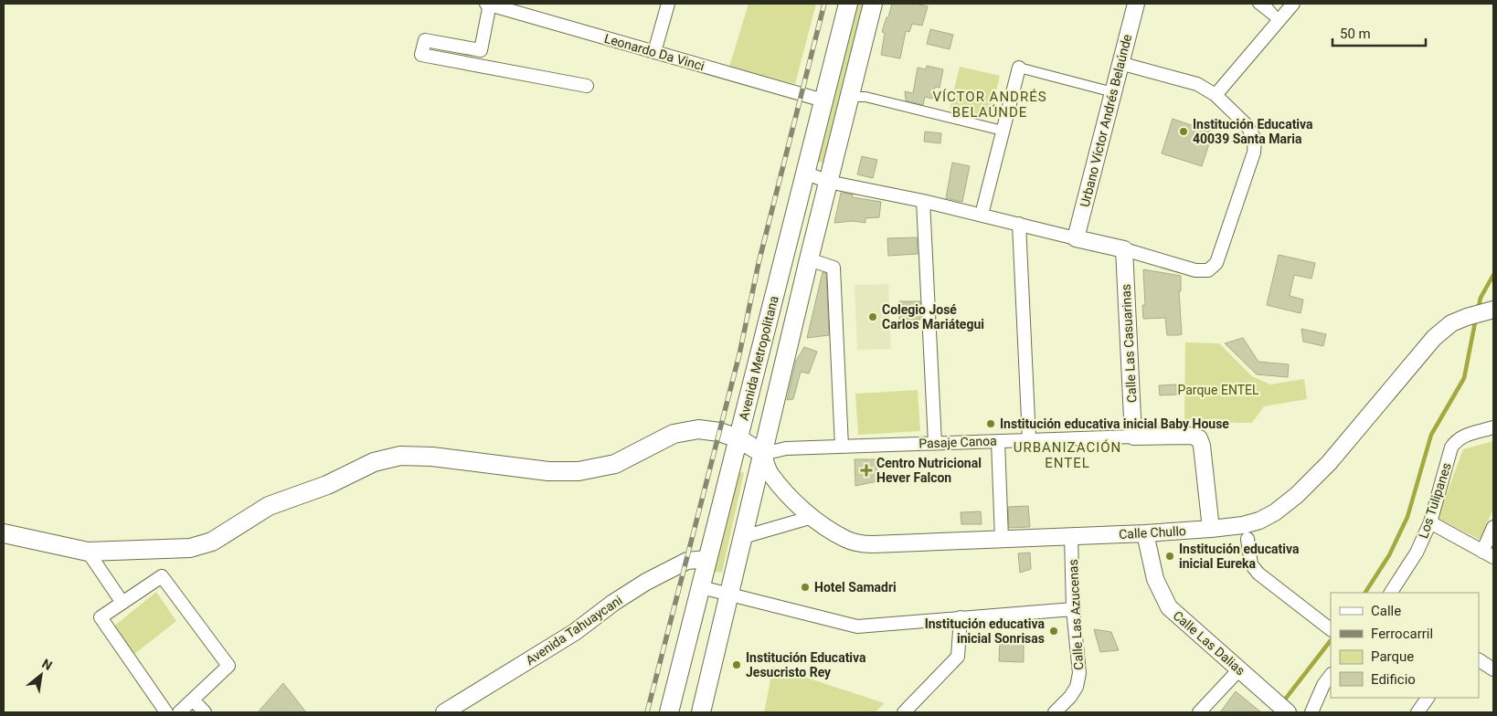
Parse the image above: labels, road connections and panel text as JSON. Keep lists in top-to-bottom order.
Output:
{
  "streets": {
    "main road": ["Avenida Metropolitana"],
    "street": [
      "Leonardo Da Vinci",
      "Urbano Víctor Andrés Belaúnde",
      "Calle Las Casuarinas",
      "Pasaje Canoa",
      "Los Tulipanes",
      "Calle Chullo",
      "Calle Las Azucenas",
      "Avenida Tahuaycani",
      "Calle Las Dalias"
    ]
  },
  "crossings": [
    ["Leonardo Da Vinci", "Avenida Metropolitana"],
    ["Calle Las Casuarinas", "Pasaje Canoa"],
    ["Avenida Metropolitana", "Pasaje Canoa"],
    ["Avenida Metropolitana", "Calle Chullo"],
    ["Avenida Metropolitana", "Avenida Tahuaycani"],
    ["Pasaje Canoa", "Calle Chullo"],
    ["Calle Chullo", "Calle Las Azucenas"],
    ["Calle Chullo", "Calle Las Dalias"]
  ],
  "districts": ["VÍCTOR ANDRÉS BELAÚNDE", "URBANIZACIÓN ENTEL"],
  "parks": ["Parque ENTEL"],
  "places": {
    "other": [
      "Institución Educativa 40039 Santa Maria",
      "Colegio José Carlos Mariátegui",
      "Institución educativa inicial Baby House",
      "Institución educativa inicial Eureka",
      "Hotel Samadri",
      "Institución educativa inicial Sonrisas",
      "Institución Educativa Jesucristo Rey"
    ],
    "health": ["Centro Nutricional Hever Falcon"]
  },
  "legend": [
    "Calle",
    "Ferrocarril",
    "Parque",
    "Edificio"
  ],
  "scale_bar": "50 m",
  "north": "top right"
}
